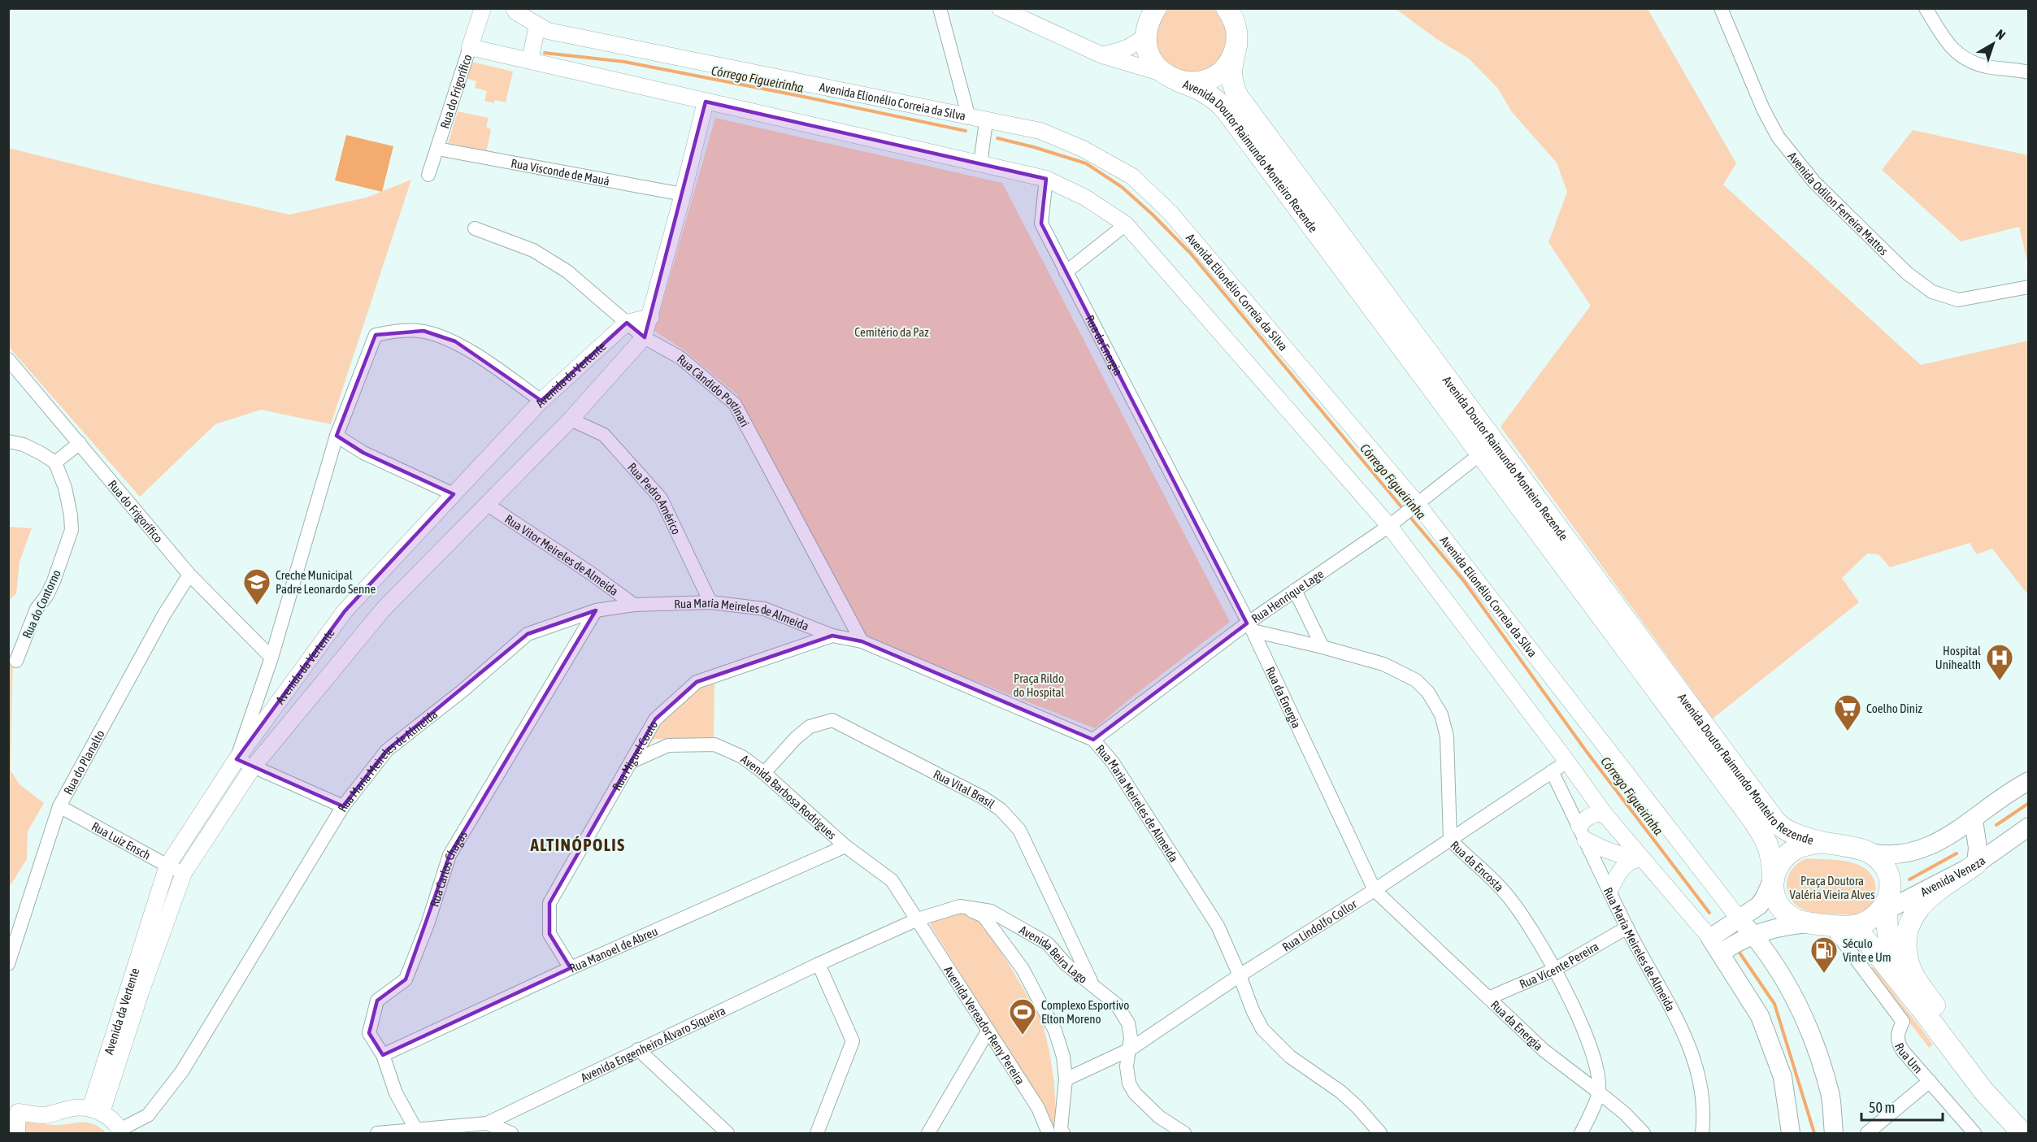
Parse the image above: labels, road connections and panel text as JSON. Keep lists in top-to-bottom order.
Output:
{
  "streets": {
    "main road": ["Avenida Doutor Raimundo Monteiro Rezende", "Avenida Veneza"],
    "street": [
      "Rua do Frigorífico",
      "Avenida Elionélio Correia da Silva",
      "Rua Visconde de Mauá",
      "Avenida Odilon Ferreira Mattos",
      "Rua da Energia",
      "Avenida da Vertente",
      "Rua Cândido Portinari",
      "Rua Pedro Américo",
      "Rua Vitor Meireles de Almeida",
      "Rua Henrique Lage",
      "Rua do Contorno",
      "Rua Maria Meireles de Almeida",
      "Rua Miguel Couto",
      "Rua do Planalto",
      "Rua Vital Brasil",
      "Avenida Barbosa Rodrigues",
      "Rua Luiz Ensch",
      "Rua da Encosta",
      "Rua Carlos Chagas",
      "Rua Lindolfo Collor",
      "Rua Manoel de Abreu",
      "Avenida Beira Lago",
      "Rua Vicente Pereira",
      "Avenida Vereador Reny Pereira",
      "Avenida Engenheiro Álvaro Siqueira",
      "Rua Um"
    ]
  },
  "crossings": [
    ["Rua do Frigorífico", "Rua Visconde de Mauá"],
    ["Rua do Frigorífico", "Rua do Planalto"],
    ["Avenida Elionélio Correia da Silva", "Rua Henrique Lage"],
    ["Avenida Doutor Raimundo Monteiro Rezende", "Rua Henrique Lage"],
    ["Avenida Doutor Raimundo Monteiro Rezende", "Avenida Veneza"],
    ["Rua Visconde de Mauá", "Avenida da Vertente"],
    ["Rua da Energia", "Rua Henrique Lage"],
    ["Rua da Energia", "Rua da Encosta"],
    ["Rua da Energia", "Rua Lindolfo Collor"],
    ["Rua da Energia", "Rua Vicente Pereira"],
    ["Avenida da Vertente", "Rua Cândido Portinari"],
    ["Avenida da Vertente", "Rua Pedro Américo"],
    ["Avenida da Vertente", "Rua Vitor Meireles de Almeida"],
    ["Avenida da Vertente", "Rua Luiz Ensch"],
    ["Rua Cândido Portinari", "Rua Maria Meireles de Almeida"],
    ["Rua Pedro Américo", "Rua Maria Meireles de Almeida"],
    ["Rua Vitor Meireles de Almeida", "Rua Maria Meireles de Almeida"],
    ["Rua Henrique Lage", "Rua Maria Meireles de Almeida"],
    ["Rua Henrique Lage", "Rua da Encosta"],
    ["Rua Maria Meireles de Almeida", "Rua Miguel Couto"],
    ["Rua Maria Meireles de Almeida", "Rua Carlos Chagas"],
    ["Rua Maria Meireles de Almeida", "Rua Lindolfo Collor"],
    ["Rua Maria Meireles de Almeida", "Rua Vicente Pereira"],
    ["Rua Miguel Couto", "Avenida Barbosa Rodrigues"],
    ["Rua Miguel Couto", "Rua Manoel de Abreu"],
    ["Rua do Planalto", "Rua Luiz Ensch"],
    ["Rua Vital Brasil", "Avenida Barbosa Rodrigues"],
    ["Rua Vital Brasil", "Avenida Beira Lago"],
    ["Avenida Barbosa Rodrigues", "Rua Manoel de Abreu"],
    ["Avenida Barbosa Rodrigues", "Avenida Beira Lago"],
    ["Avenida Barbosa Rodrigues", "Avenida Vereador Reny Pereira"],
    ["Avenida Barbosa Rodrigues", "Avenida Engenheiro Álvaro Siqueira"],
    ["Rua da Encosta", "Rua Lindolfo Collor"],
    ["Rua da Encosta", "Rua Vicente Pereira"],
    ["Rua Carlos Chagas", "Rua Manoel de Abreu"],
    ["Rua Carlos Chagas", "Avenida Engenheiro Álvaro Siqueira"],
    ["Rua Lindolfo Collor", "Avenida Beira Lago"],
    ["Rua Lindolfo Collor", "Avenida Vereador Reny Pereira"],
    ["Avenida Beira Lago", "Avenida Vereador Reny Pereira"],
    ["Avenida Beira Lago", "Avenida Engenheiro Álvaro Siqueira"],
    ["Avenida Vereador Reny Pereira", "Avenida Engenheiro Álvaro Siqueira"]
  ],
  "districts": ["ALTINÓPOLIS"],
  "water": ["Córrego Figueirinha"],
  "parks": ["Cemitério da Paz", "Praça Rildo do Hospital", "Praça Doutora Valéria Vieira Alves"],
  "places": {
    "school or university": ["Creche Municipal Padre Leonardo Senne"],
    "hospital": ["Hospital Unihealth"],
    "supermarket": ["Coelho Diniz"],
    "fuel station": ["Século Vinte e Um"],
    "sports": ["Complexo Esportivo Elton Moreno"]
  },
  "scale_bar": "50 m",
  "north": "top right"
}
